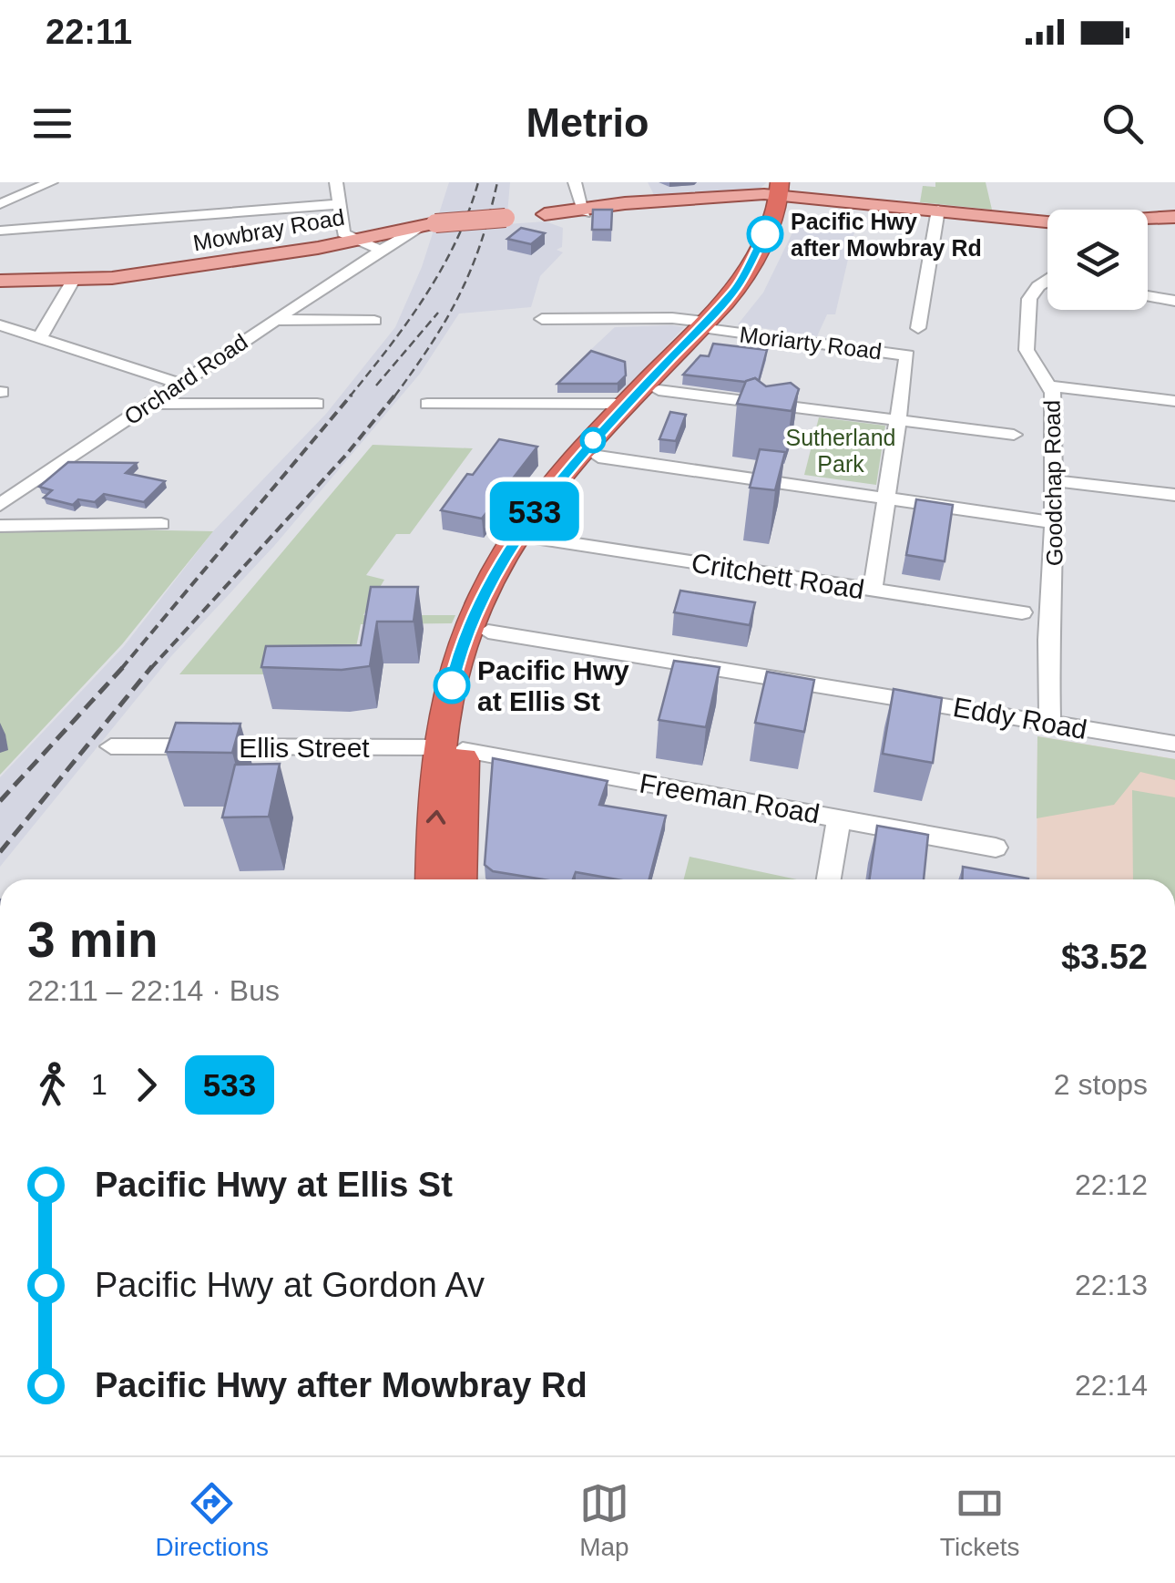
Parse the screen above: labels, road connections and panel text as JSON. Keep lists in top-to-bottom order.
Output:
{
  "streets": {
    "main road": ["Mowbray Road"],
    "street": [
      "Moriarty Road",
      "Orchard Road",
      "Goodchap Road",
      "Critchett Road",
      "Eddy Road",
      "Ellis Street",
      "Freeman Road"
    ]
  },
  "crossings": [
    ["Mowbray Road", "Orchard Road"],
    ["Goodchap Road", "Eddy Road"],
    ["Ellis Street", "Freeman Road"]
  ],
  "parks": ["Sutherland Park"],
  "places": ["Pacific Hwy after Mowbray Rd", "Pacific Hwy at Ellis St"],
  "lines": ["bus line 533"],
  "page": {
    "status": "22:11",
    "header": "Metrio",
    "on_map": "533",
    "heading": ["3 min", "22:11 – 22:14 · Bus", "$3.52"],
    "legs": ["1", "533", "2 stops"],
    "list": [
      {
        "name": "Pacific Hwy at Ellis St",
        "value": "22:12"
      },
      {
        "name": "Pacific Hwy at Gordon Av",
        "value": "22:13"
      },
      {
        "name": "Pacific Hwy after Mowbray Rd",
        "value": "22:14"
      }
    ],
    "tabs": ["Directions", "Map", "Tickets"]
  }
}
